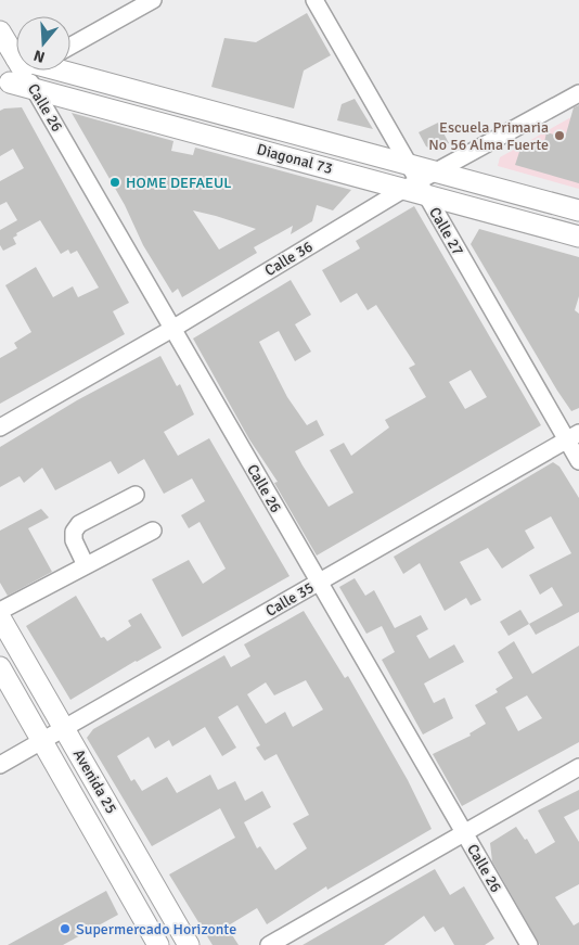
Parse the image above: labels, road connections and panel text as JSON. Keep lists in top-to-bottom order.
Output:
{
  "streets": {
    "main road": ["Calle 26", "Diagonal 73", "Avenida 25"],
    "street": ["Calle 27", "Calle 36", "Calle 35"]
  },
  "crossings": [
    ["Calle 26", "Diagonal 73"],
    ["Calle 26", "Calle 36"],
    ["Calle 26", "Calle 35"],
    ["Diagonal 73", "Calle 27"],
    ["Diagonal 73", "Calle 36"],
    ["Calle 27", "Calle 36"],
    ["Calle 27", "Calle 35"],
    ["Calle 35", "Avenida 25"]
  ],
  "places": ["Escuela Primaria No 56 Alma Fuerte", "HOME DEFAEUL", "Supermercado Horizonte"],
  "north": "bottom"
}
